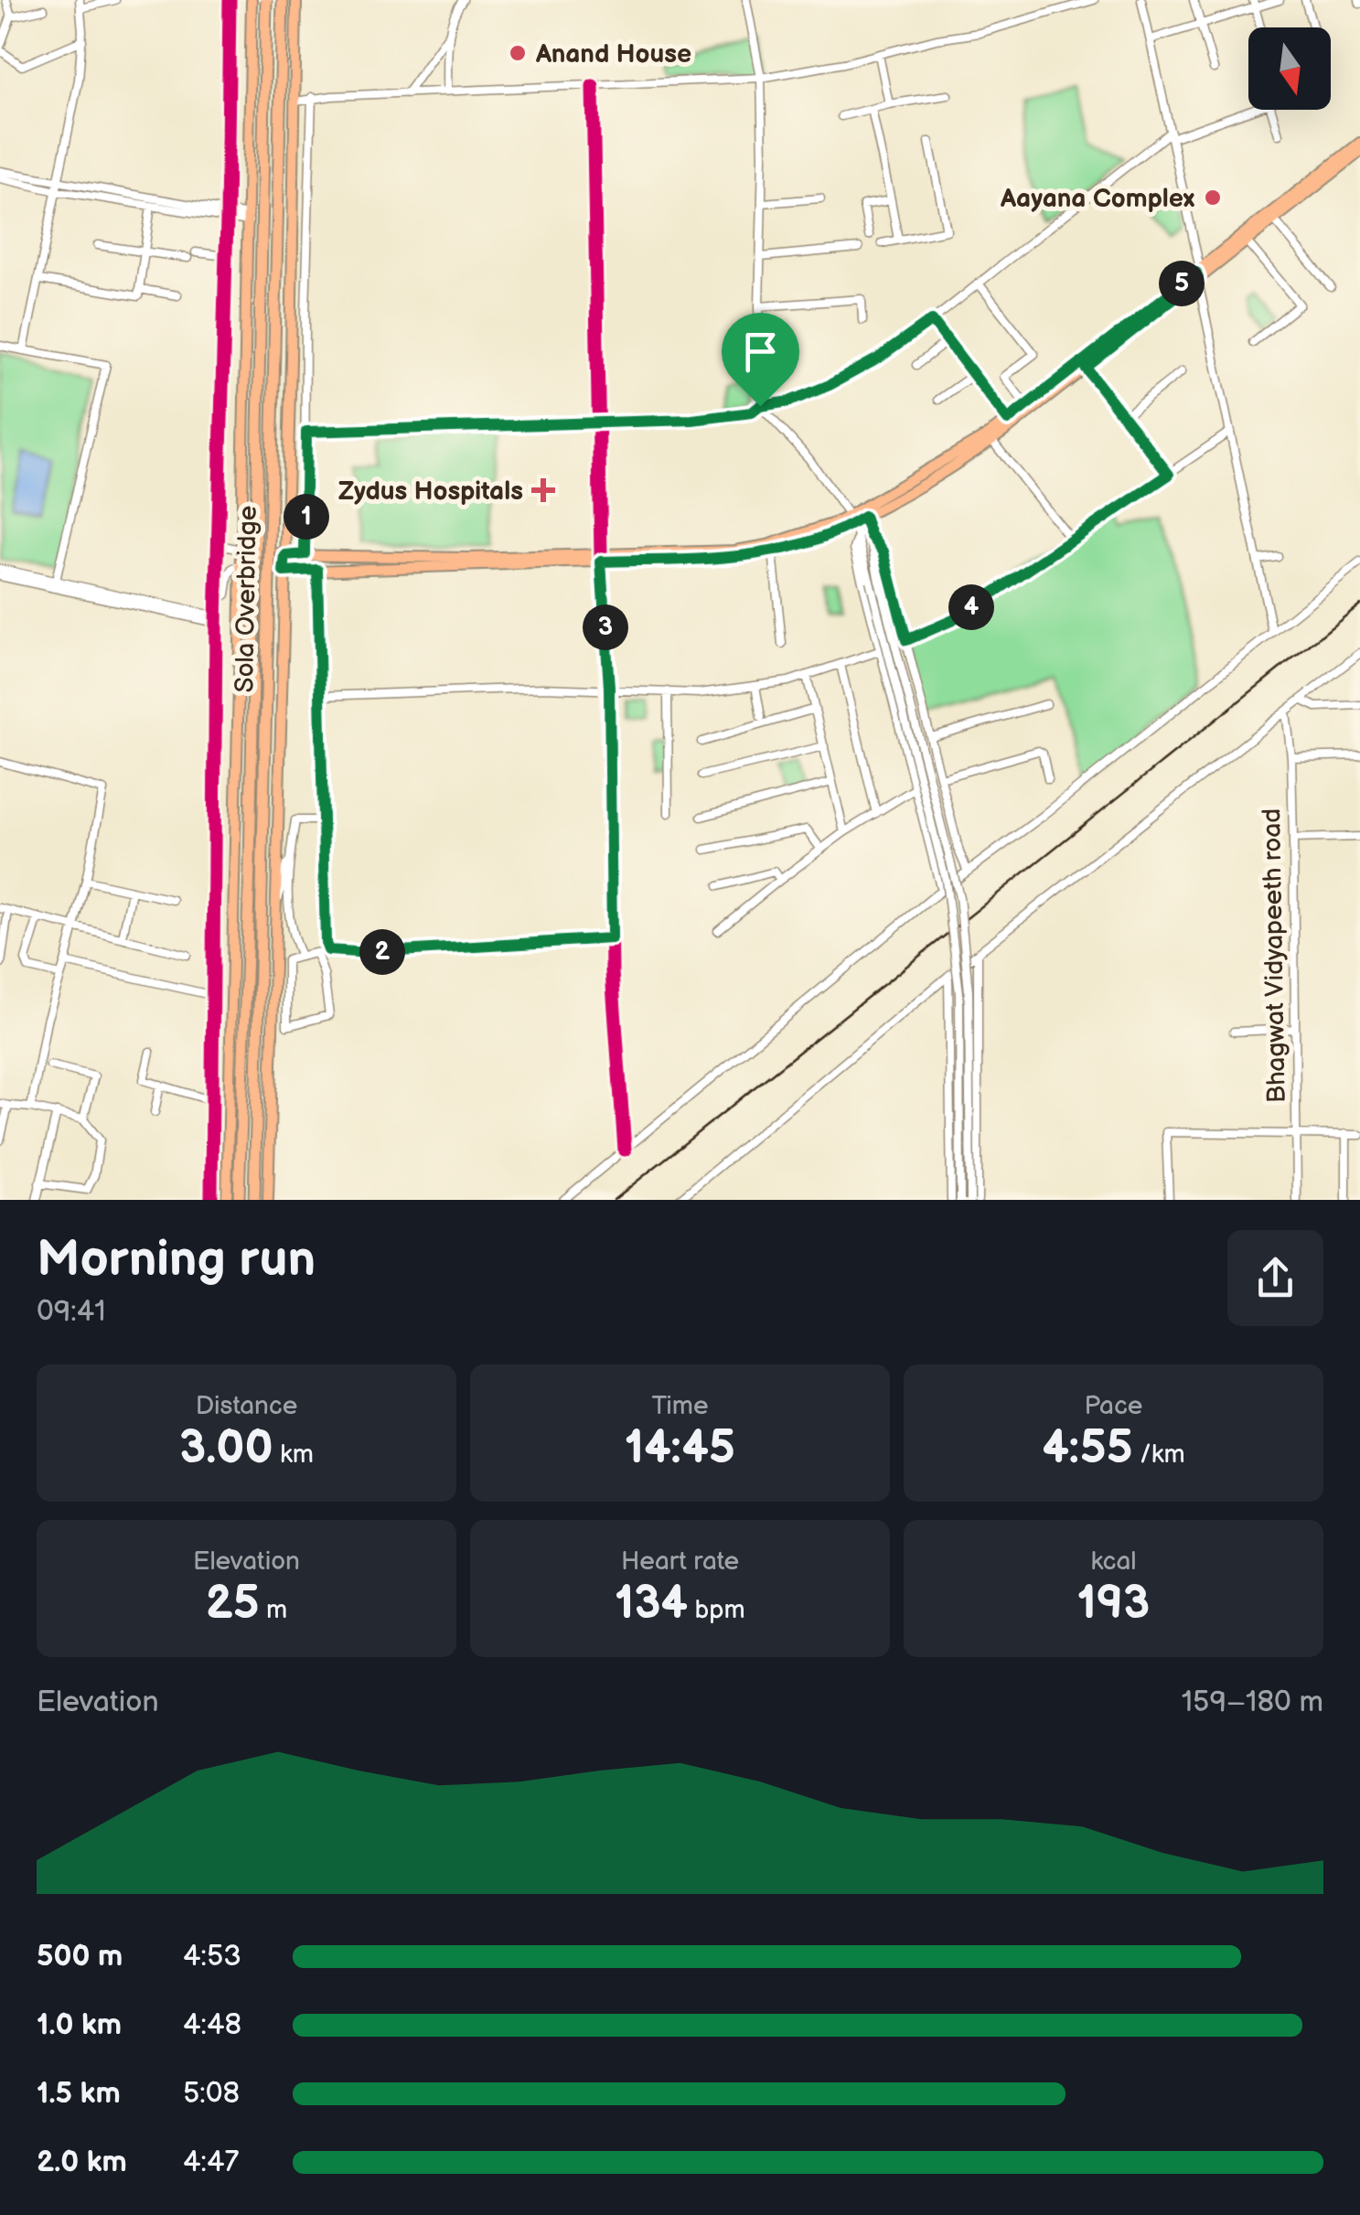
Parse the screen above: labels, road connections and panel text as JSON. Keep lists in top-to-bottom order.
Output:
{
  "streets": {
    "highway": ["Sola Overbridge"],
    "street": ["Bhagwat Vidyapeeth road"]
  },
  "places": {
    "other": ["Anand House", "Aayana Complex"],
    "health": ["Zydus Hospitals"]
  },
  "north": "bottom",
  "page": {
    "pins": [
      "5",
      "1",
      "4",
      "3",
      "2"
    ],
    "heading": ["Morning run", "09:41"],
    "stats": [
      ["Distance", "3.00 km"],
      ["Time", "14:45"],
      ["Pace", "4:55 /km"],
      ["Elevation", "25 m"],
      ["Heart rate", "134 bpm"],
      ["kcal", "193"]
    ],
    "chart": ["Elevation", "159–180 m"],
    "list": [
      {
        "name": "500 m",
        "note": "4:53"
      },
      {
        "name": "1.0 km",
        "note": "4:48"
      },
      {
        "name": "1.5 km",
        "note": "5:08"
      },
      {
        "name": "2.0 km",
        "note": "4:47"
      }
    ]
  }
}
